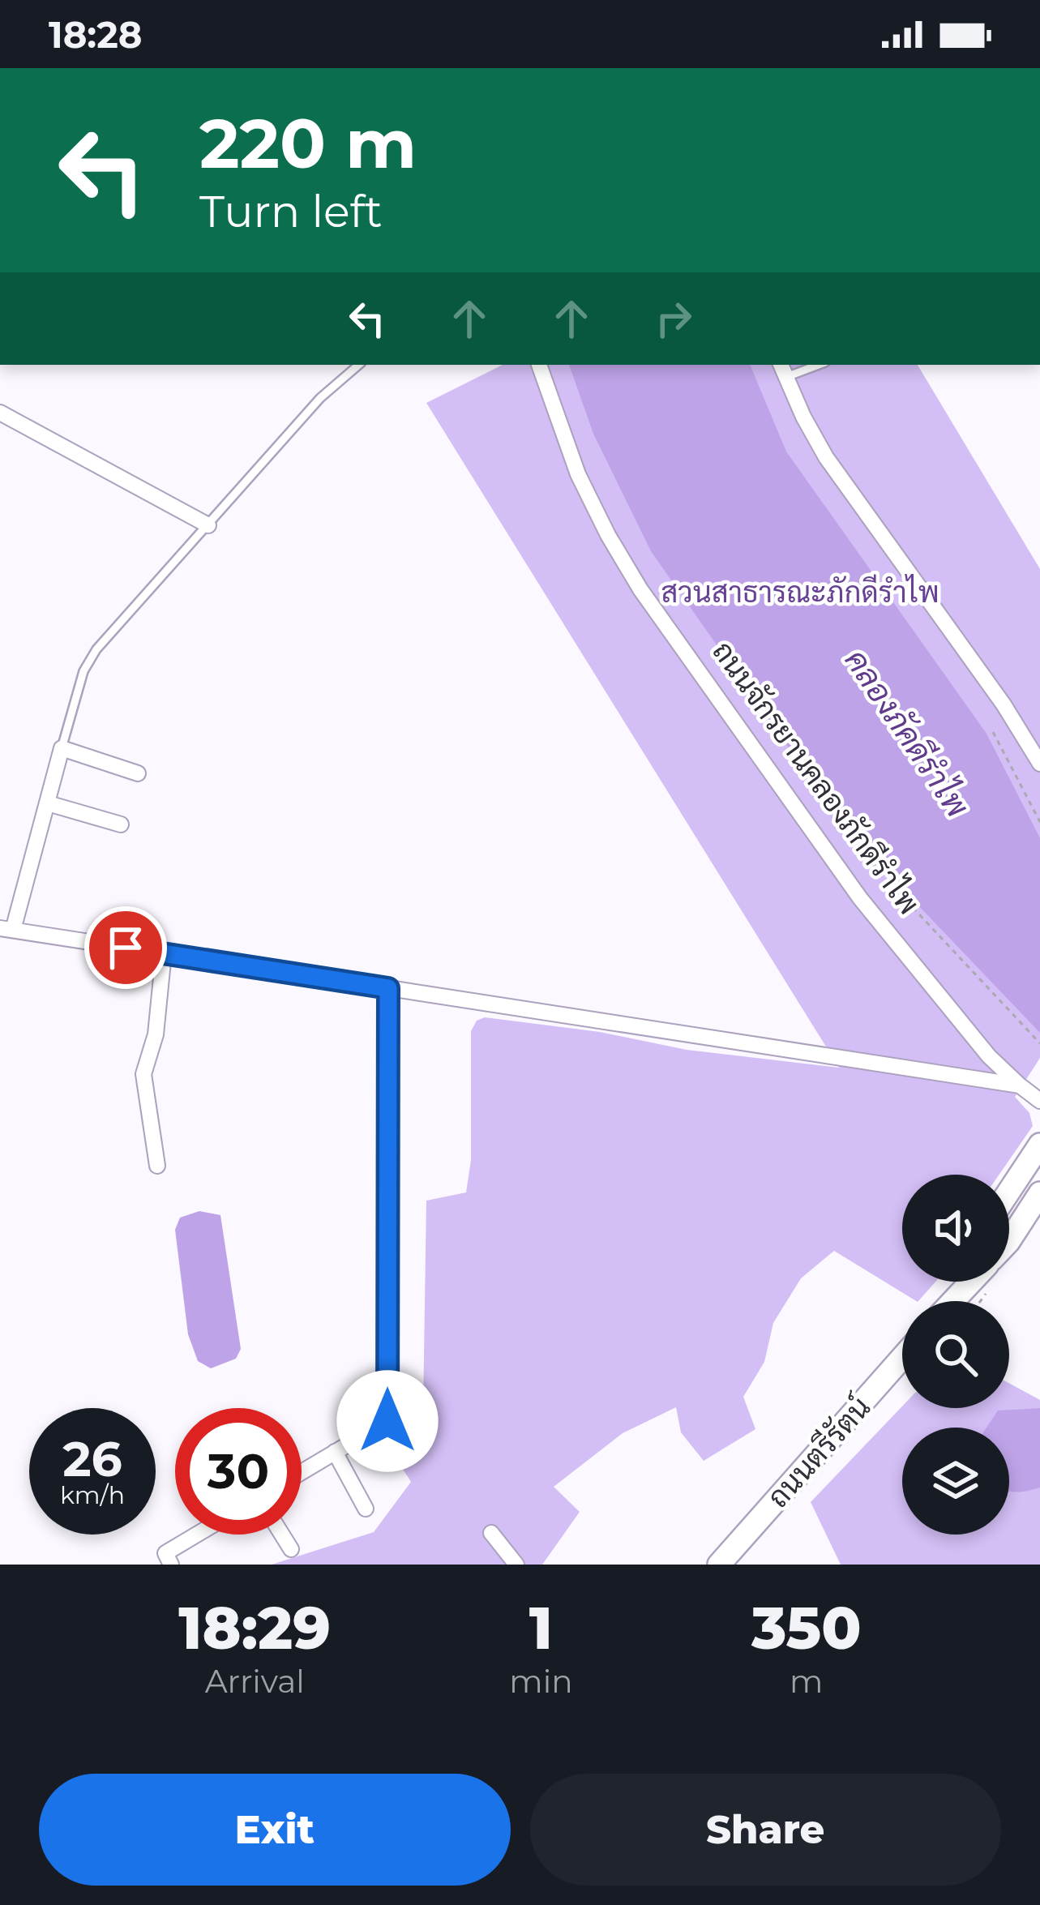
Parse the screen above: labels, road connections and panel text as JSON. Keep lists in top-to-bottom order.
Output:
{
  "streets": {
    "main road": ["ถนนตรีรัตน์"]
  },
  "water": ["คลองภัคดีรำไพ"],
  "parks": ["สวนสาธารณะภักดีรำไพ"],
  "page": {
    "status": "18:28",
    "turn": ["220 m", "Turn left"],
    "speed": "26 km/h",
    "limit": "30",
    "eta": [
      "18:29",
      "Arrival",
      "1",
      "min",
      "350",
      "m"
    ],
    "buttons": ["Exit", "Share"]
  }
}
